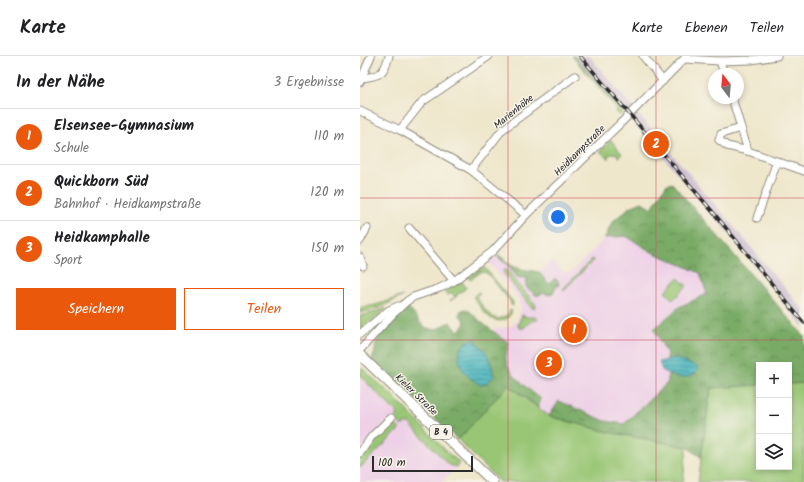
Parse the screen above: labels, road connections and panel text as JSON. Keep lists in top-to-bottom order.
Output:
{
  "streets": {
    "main road": ["Kieler Straße", "B 4"],
    "street": ["Marienhöhe", "Heidkampstraße"]
  },
  "scale_bar": "100 m",
  "north": "top",
  "page": {
    "header": "Karte",
    "nav": ["Karte", "Ebenen", "Teilen"],
    "heading": ["In der Nähe", "3 Ergebnisse"],
    "list": [
      {
        "mark": "1",
        "name": "Elsensee-Gymnasium",
        "note": "Schule",
        "value": "110 m"
      },
      {
        "mark": "2",
        "name": "Quickborn Süd",
        "note": "Bahnhof · Heidkampstraße",
        "value": "120 m"
      },
      {
        "mark": "3",
        "name": "Heidkamphalle",
        "note": "Sport",
        "value": "150 m"
      }
    ],
    "pins": ["2", "1", "3"],
    "buttons": ["Speichern", "Teilen"],
    "map_buttons": ["+", "−"],
    "scale": "100 m"
  }
}
